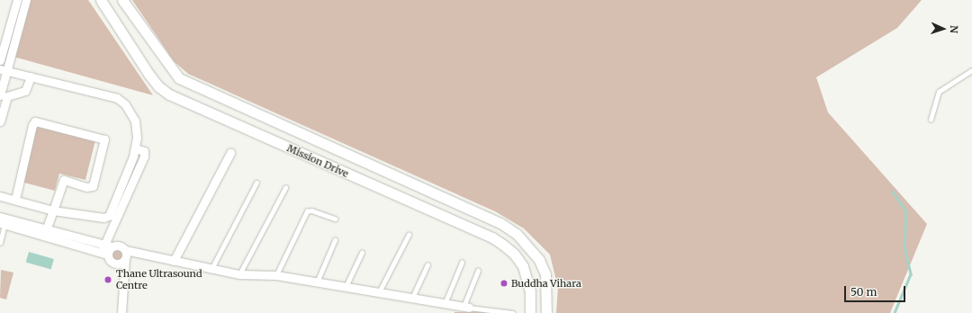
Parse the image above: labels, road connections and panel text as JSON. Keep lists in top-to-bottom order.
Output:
{
  "streets": {
    "street": ["Mission Drive"]
  },
  "places": ["Thane Ultrasound Centre", "Buddha Vihara"],
  "scale_bar": "50 m",
  "north": "right"
}
